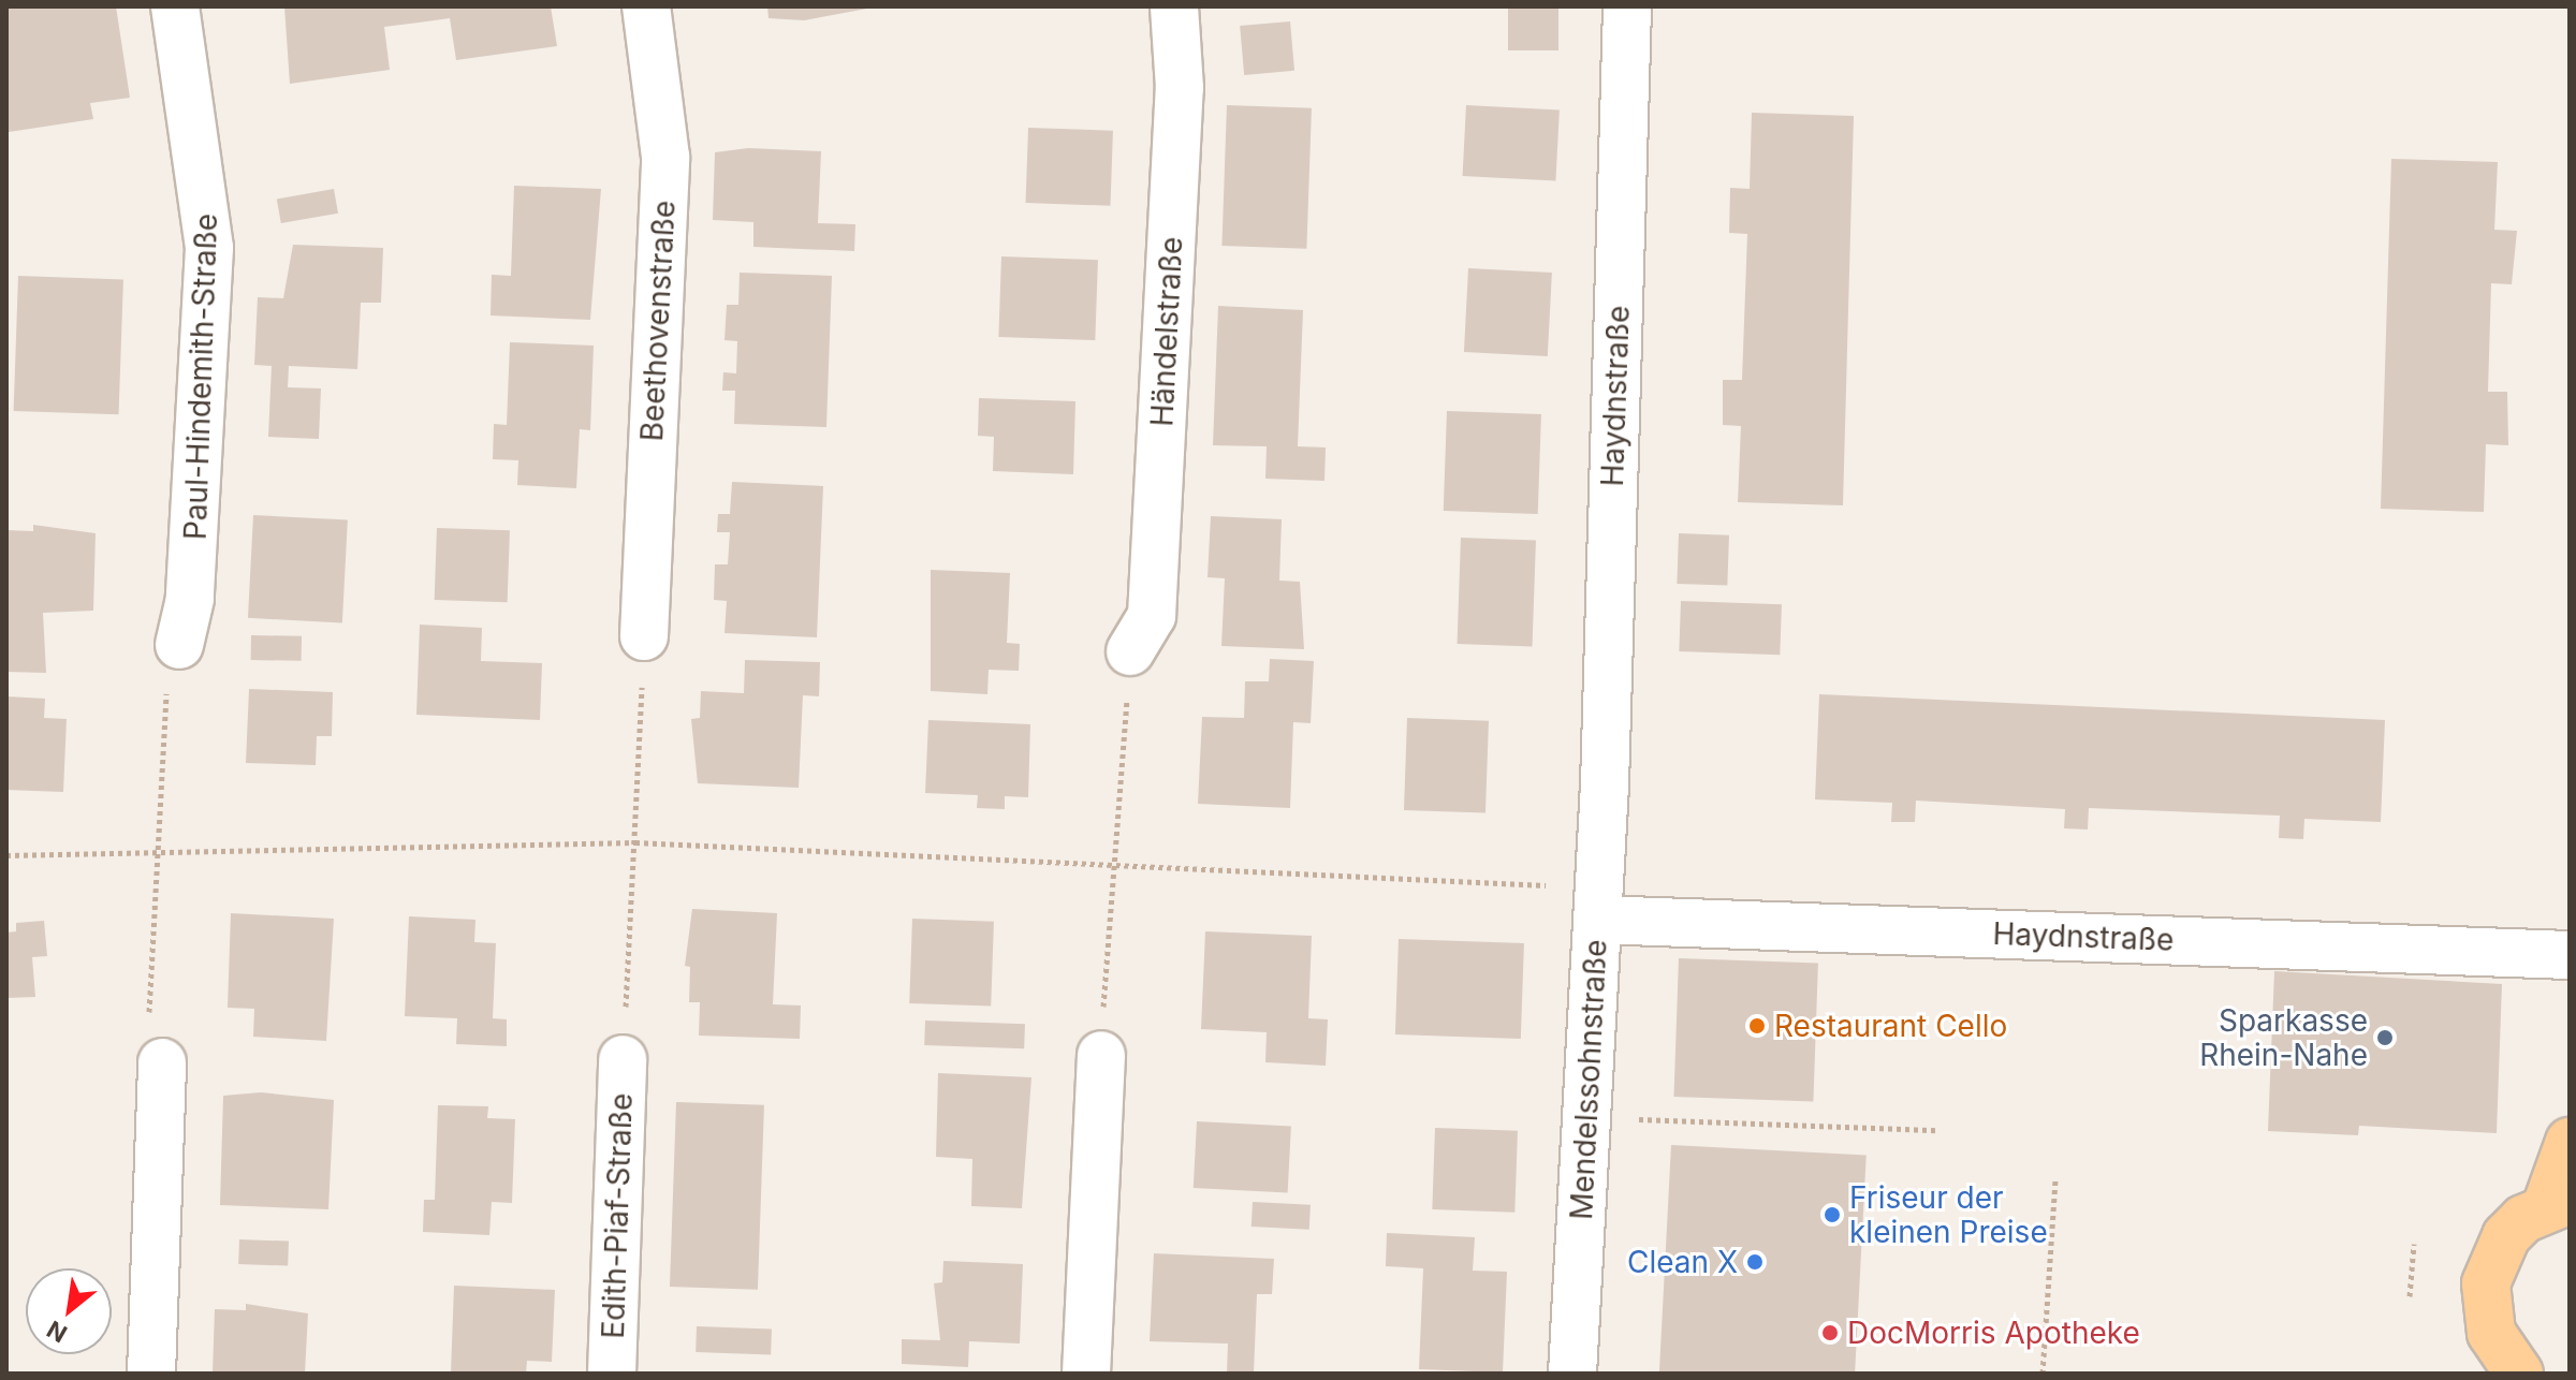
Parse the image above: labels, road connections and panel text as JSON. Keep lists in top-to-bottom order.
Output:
{
  "streets": {
    "street": [
      "Beethovenstraße",
      "Händelstraße",
      "Paul-Hindemith-Straße",
      "Haydnstraße",
      "Mendelssohnstraße",
      "Edith-Piaf-Straße"
    ]
  },
  "crossings": [
    ["Haydnstraße", "Mendelssohnstraße"]
  ],
  "places": [
    "Restaurant Cello",
    "Sparkasse Rhein-Nahe",
    "Friseur der kleinen Preise",
    "Clean X",
    "DocMorris Apotheke"
  ],
  "north": "bottom left"
}
